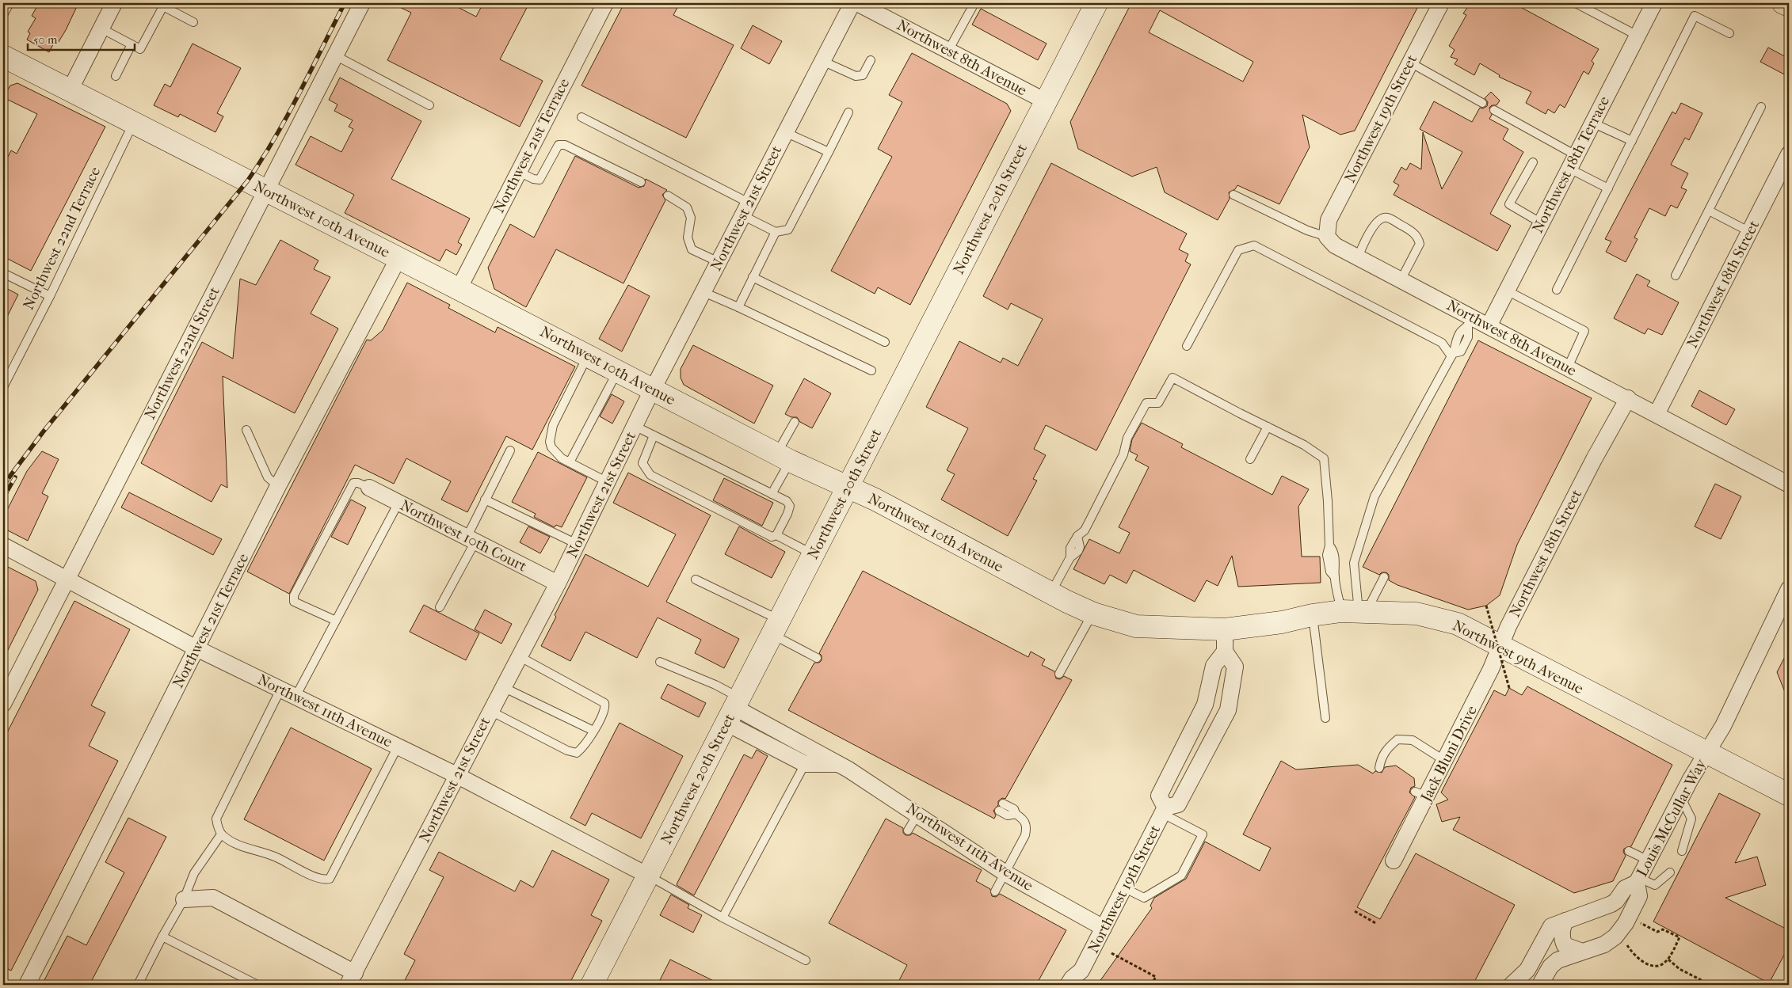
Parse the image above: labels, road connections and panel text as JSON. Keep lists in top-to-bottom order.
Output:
{
  "streets": {
    "street": [
      "Northwest 8th Avenue",
      "Northwest 19th Street",
      "Northwest 21st Terrace",
      "Northwest 18th Terrace",
      "Northwest 21st Street",
      "Northwest 20th Street",
      "Northwest 10th Avenue",
      "Northwest 18th Street",
      "Northwest 22nd Street",
      "Northwest 10th Court",
      "Northwest 9th Avenue",
      "Northwest 11th Avenue",
      "Jack Bluni Drive",
      "Louis McCullar Way"
    ],
    "lane": ["Northwest 22nd Terrace"]
  },
  "crossings": [
    ["Northwest 8th Avenue", "Northwest 19th Street"],
    ["Northwest 8th Avenue", "Northwest 18th Terrace"],
    ["Northwest 8th Avenue", "Northwest 20th Street"],
    ["Northwest 8th Avenue", "Northwest 18th Street"],
    ["Northwest 19th Street", "Northwest 10th Avenue"],
    ["Northwest 19th Street", "Northwest 9th Avenue"],
    ["Northwest 19th Street", "Northwest 11th Avenue"],
    ["Northwest 21st Terrace", "Northwest 10th Avenue"],
    ["Northwest 21st Terrace", "Northwest 11th Avenue"],
    ["Northwest 21st Street", "Northwest 10th Avenue"],
    ["Northwest 21st Street", "Northwest 10th Court"],
    ["Northwest 21st Street", "Northwest 11th Avenue"],
    ["Northwest 20th Street", "Northwest 10th Avenue"],
    ["Northwest 20th Street", "Northwest 11th Avenue"],
    ["Northwest 10th Avenue", "Northwest 22nd Terrace"],
    ["Northwest 10th Avenue", "Northwest 22nd Street"],
    ["Northwest 10th Avenue", "Northwest 9th Avenue"],
    ["Northwest 18th Street", "Northwest 9th Avenue"],
    ["Northwest 18th Street", "Jack Bluni Drive"],
    ["Northwest 22nd Street", "Northwest 11th Avenue"],
    ["Northwest 9th Avenue", "Jack Bluni Drive"],
    ["Northwest 9th Avenue", "Louis McCullar Way"]
  ],
  "scale_bar": "50 m"
}
